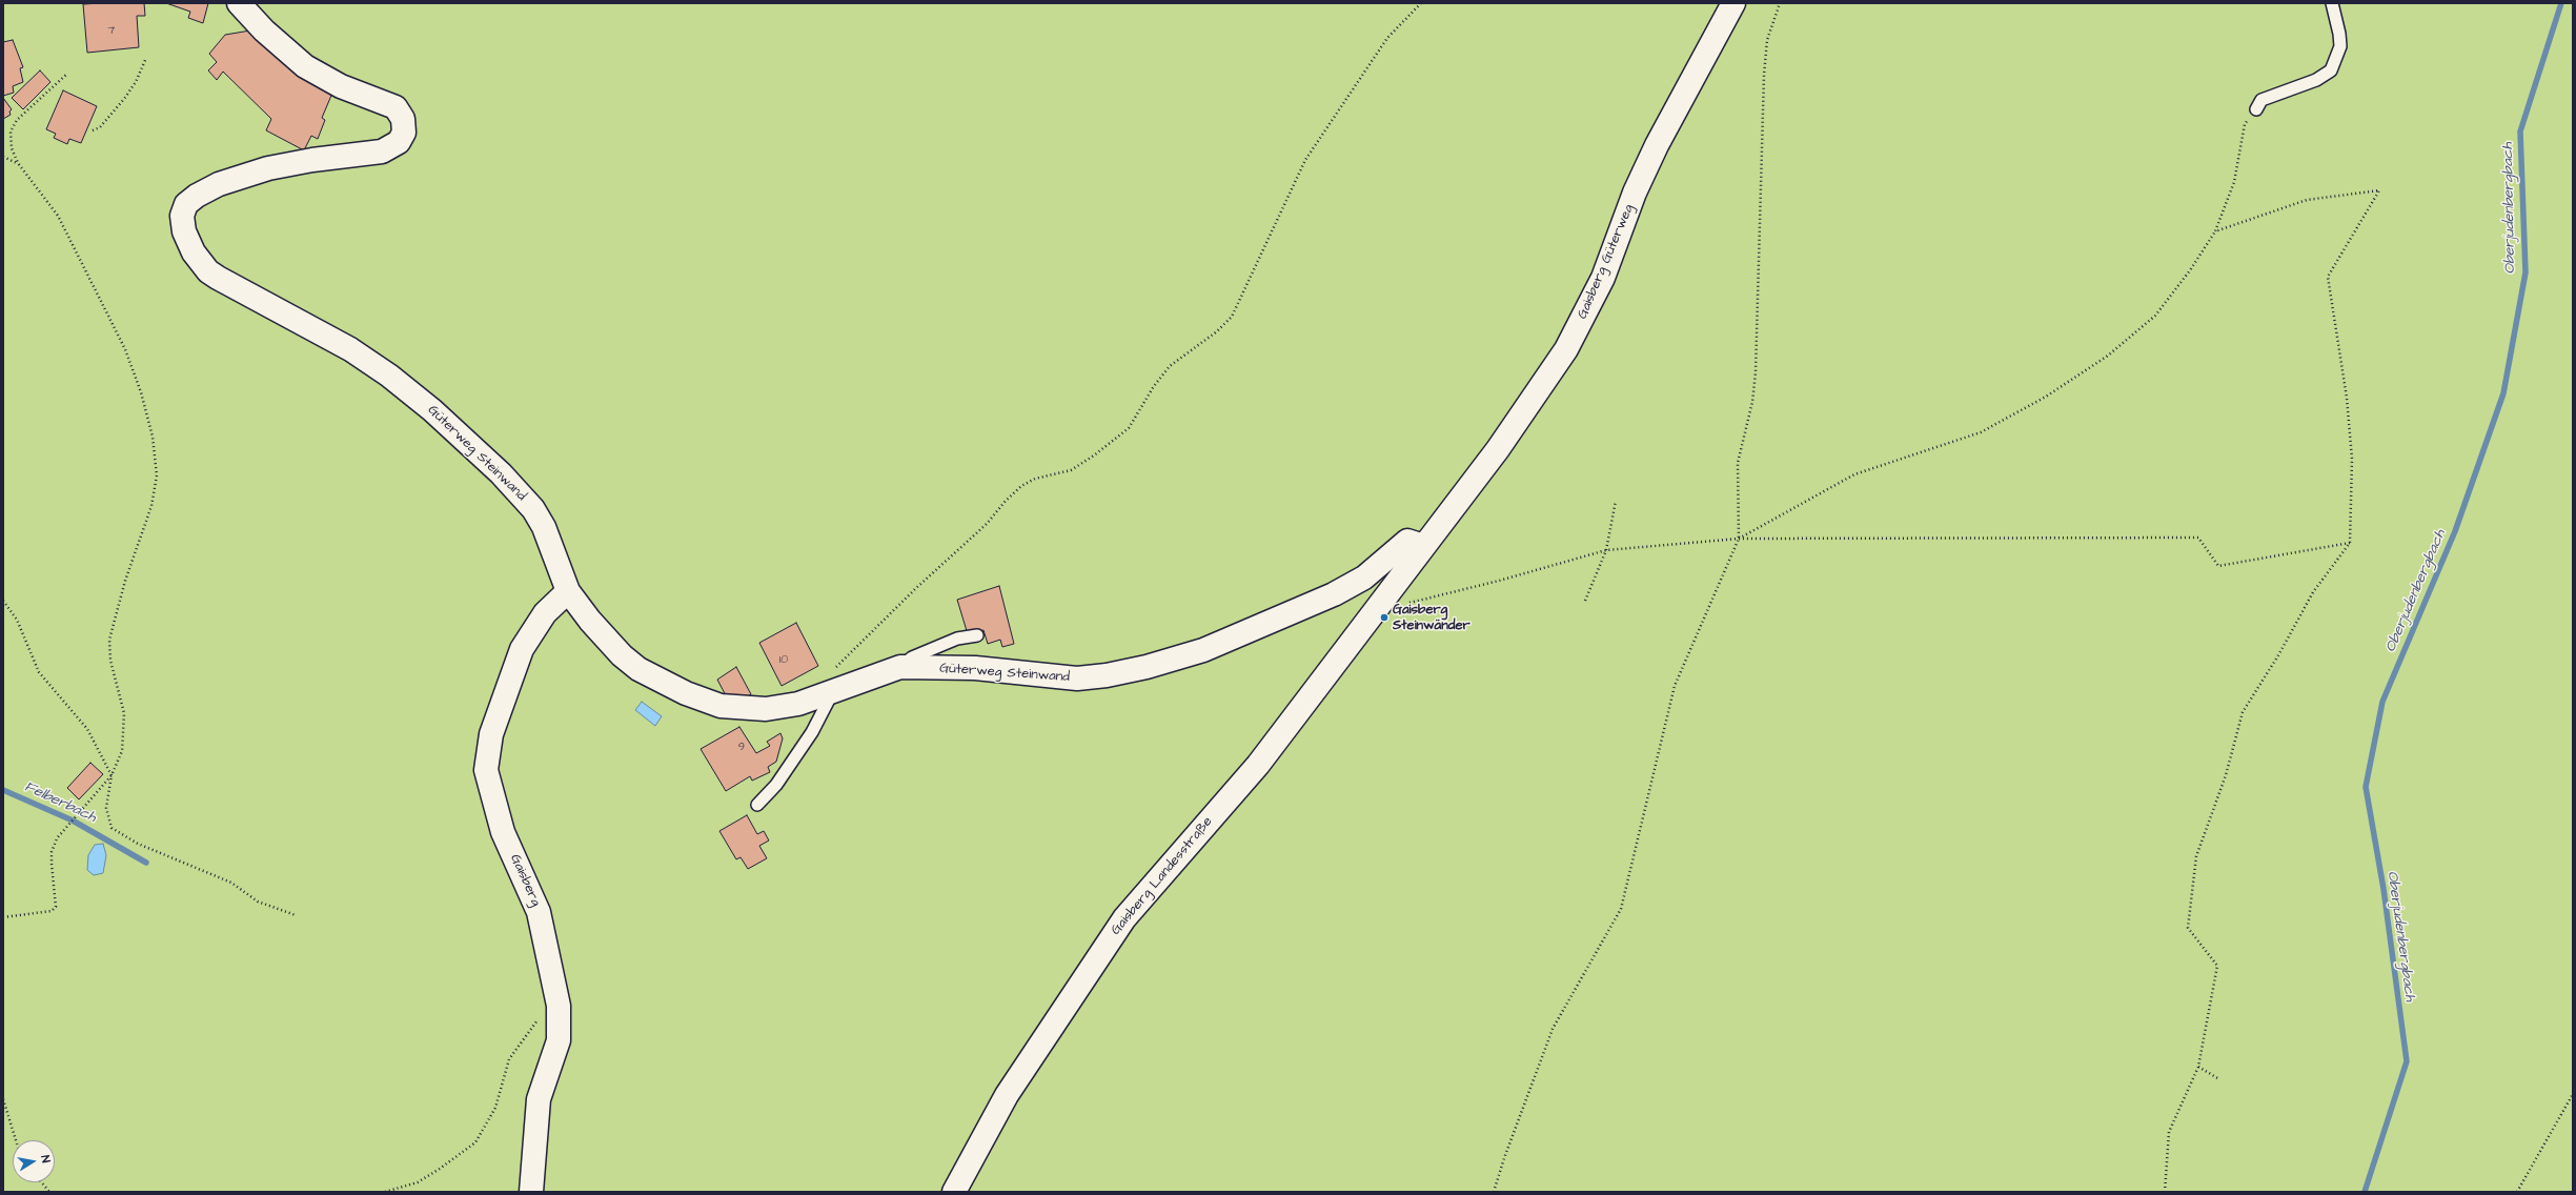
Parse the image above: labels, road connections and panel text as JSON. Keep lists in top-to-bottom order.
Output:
{
  "streets": {
    "street": [
      "Gaisberg Güterweg",
      "Güterweg Steinwand",
      "Gaisberg Landesstraße",
      "Gaisberg"
    ]
  },
  "crossings": [
    ["Gaisberg Güterweg", "Güterweg Steinwand"],
    ["Gaisberg Güterweg", "Gaisberg Landesstraße"],
    ["Güterweg Steinwand", "Gaisberg Landesstraße"],
    ["Güterweg Steinwand", "Gaisberg"]
  ],
  "water": ["Oberjudenbergbach", "Felberbach"],
  "places": ["Gaisberg Steinwänder"],
  "house_numbers": ["7", "10", "9"],
  "north": "right"
}
